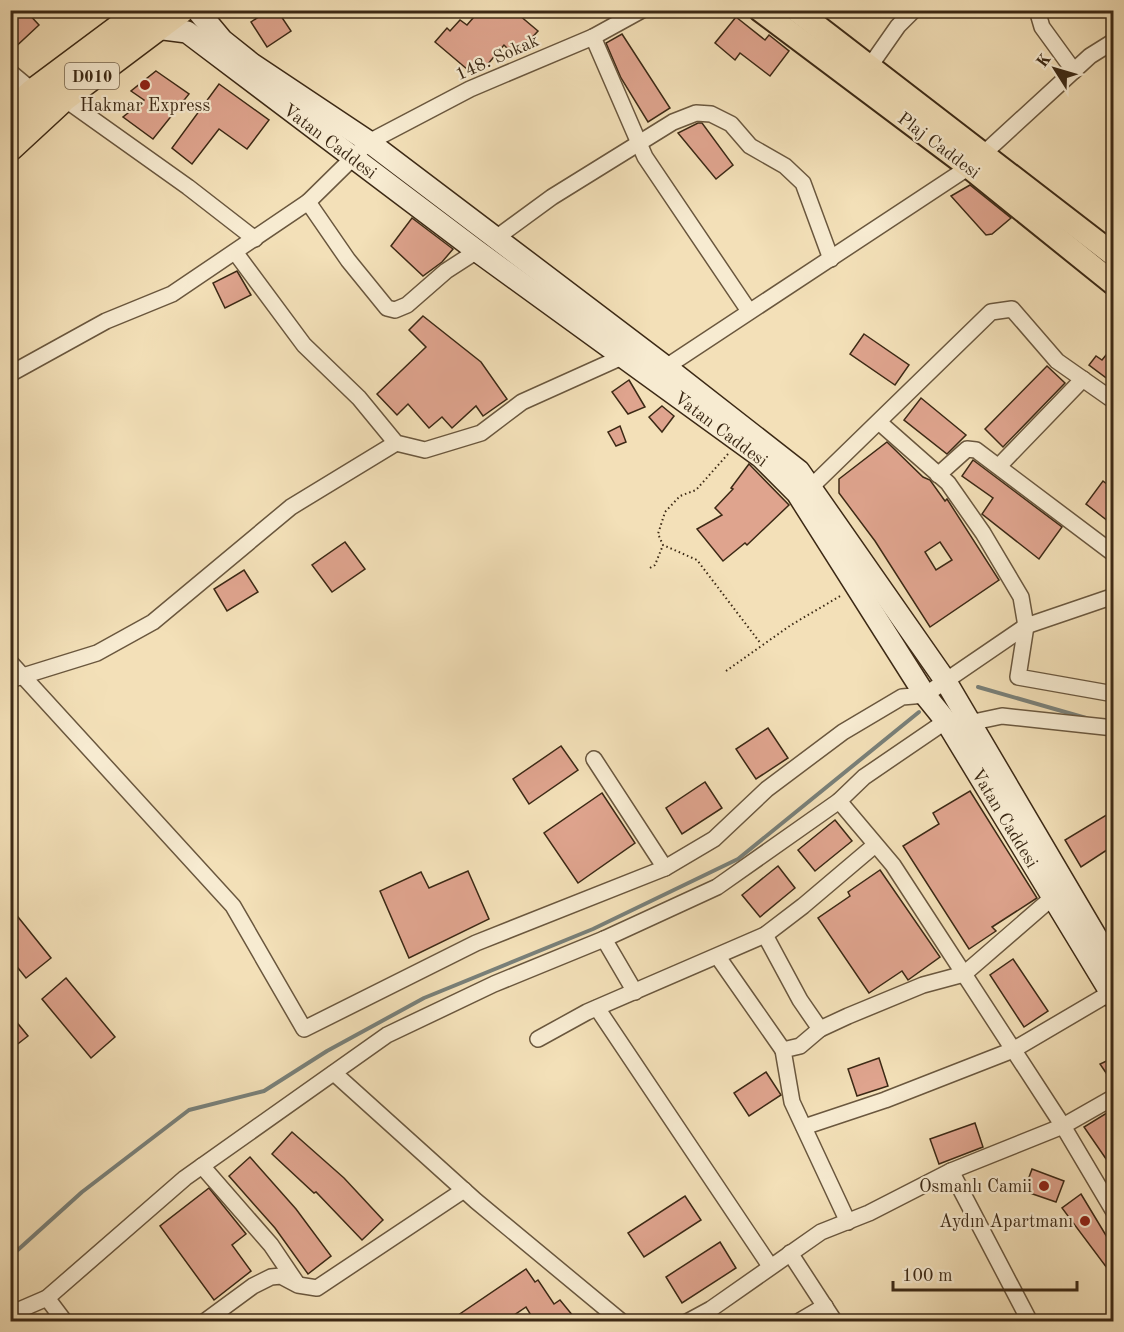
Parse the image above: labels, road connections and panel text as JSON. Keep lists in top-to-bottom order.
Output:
{
  "streets": {
    "highway": ["D010"],
    "main road": ["Vatan Caddesi", "Plaj Caddesi"],
    "street": ["148. Sokak"]
  },
  "crossings": [
    ["148. Sokak", "Vatan Caddesi"],
    ["D010", "Vatan Caddesi"]
  ],
  "places": ["Hakmar Express", "Osmanlı Camii", "Aydın Apartmanı"],
  "scale_bar": "100 m",
  "north": "top left"
}
